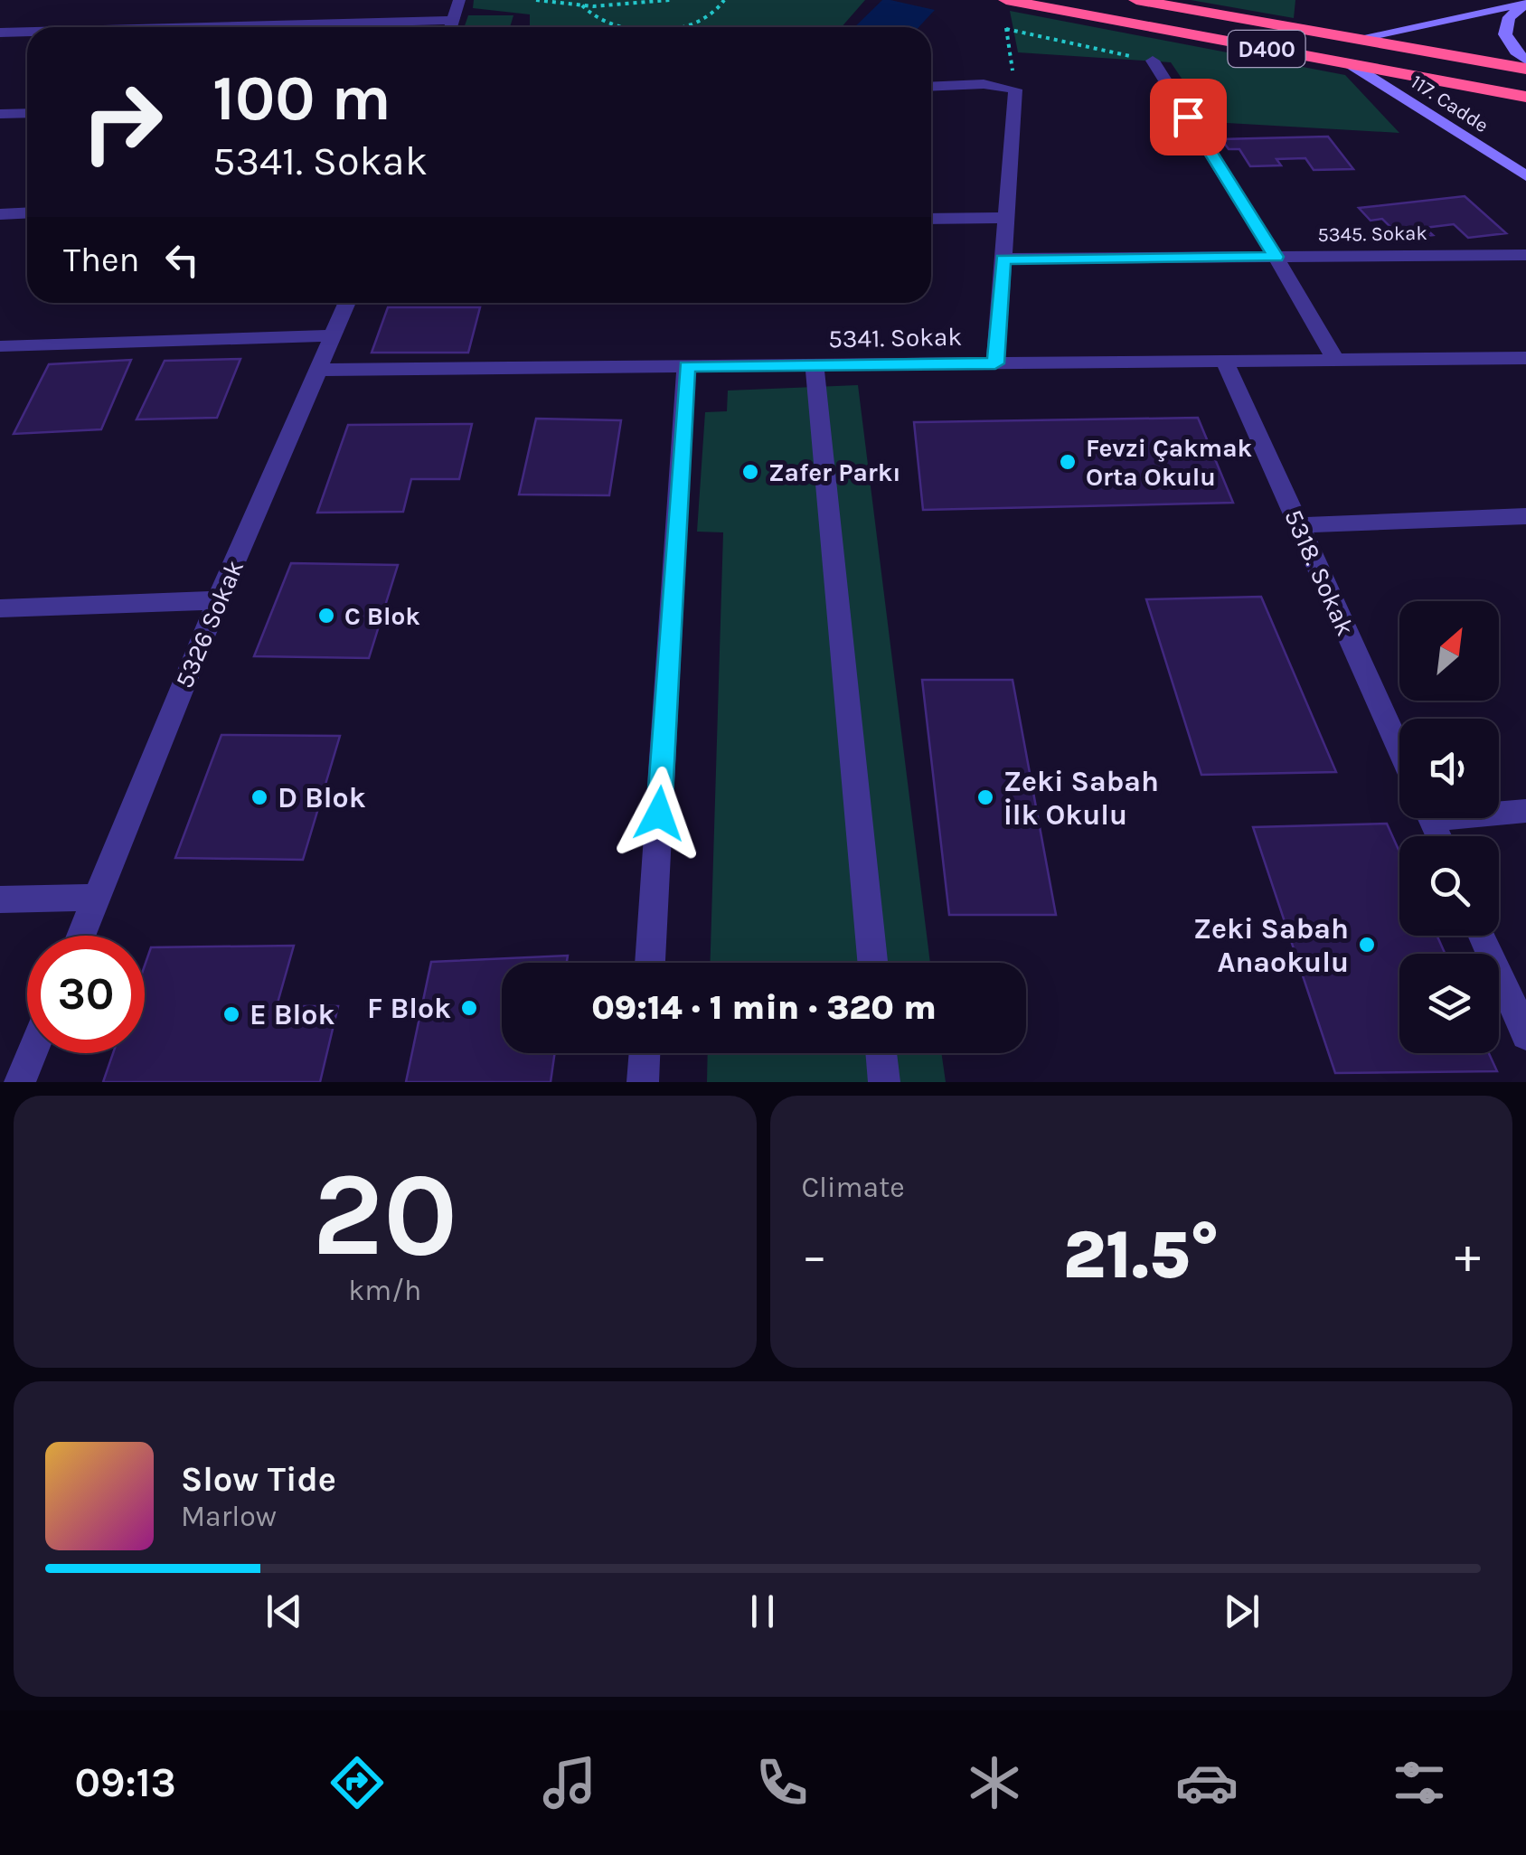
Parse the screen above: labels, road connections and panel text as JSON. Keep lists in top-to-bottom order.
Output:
{
  "streets": {
    "highway": ["D400"],
    "street": [
      "117. Cadde",
      "5345. Sokak",
      "5341. Sokak",
      "5318. Sokak",
      "5326 Sokak"
    ]
  },
  "crossings": [
    ["D400", "117. Cadde"],
    ["5341. Sokak", "5318. Sokak"],
    ["5341. Sokak", "5326 Sokak"]
  ],
  "places": [
    "Fevzi Çakmak Orta Okulu",
    "Zafer Parkı",
    "C Blok",
    "D Blok",
    "Zeki Sabah İlk Okulu",
    "Zeki Sabah Anaokulu",
    "F Blok",
    "E Blok"
  ],
  "north": "top right",
  "page": {
    "turn": ["100 m", "5341. Sokak"],
    "then": "Then",
    "limit": "30",
    "trip": "09:14 · 1 min · 320 m",
    "tile": [
      ["20", "km/h"],
      "Climate"
    ],
    "heat": ["−", "21.5°", "+"],
    "song": ["Slow Tide", "Marlow"],
    "tabs": "09:13"
  }
}
